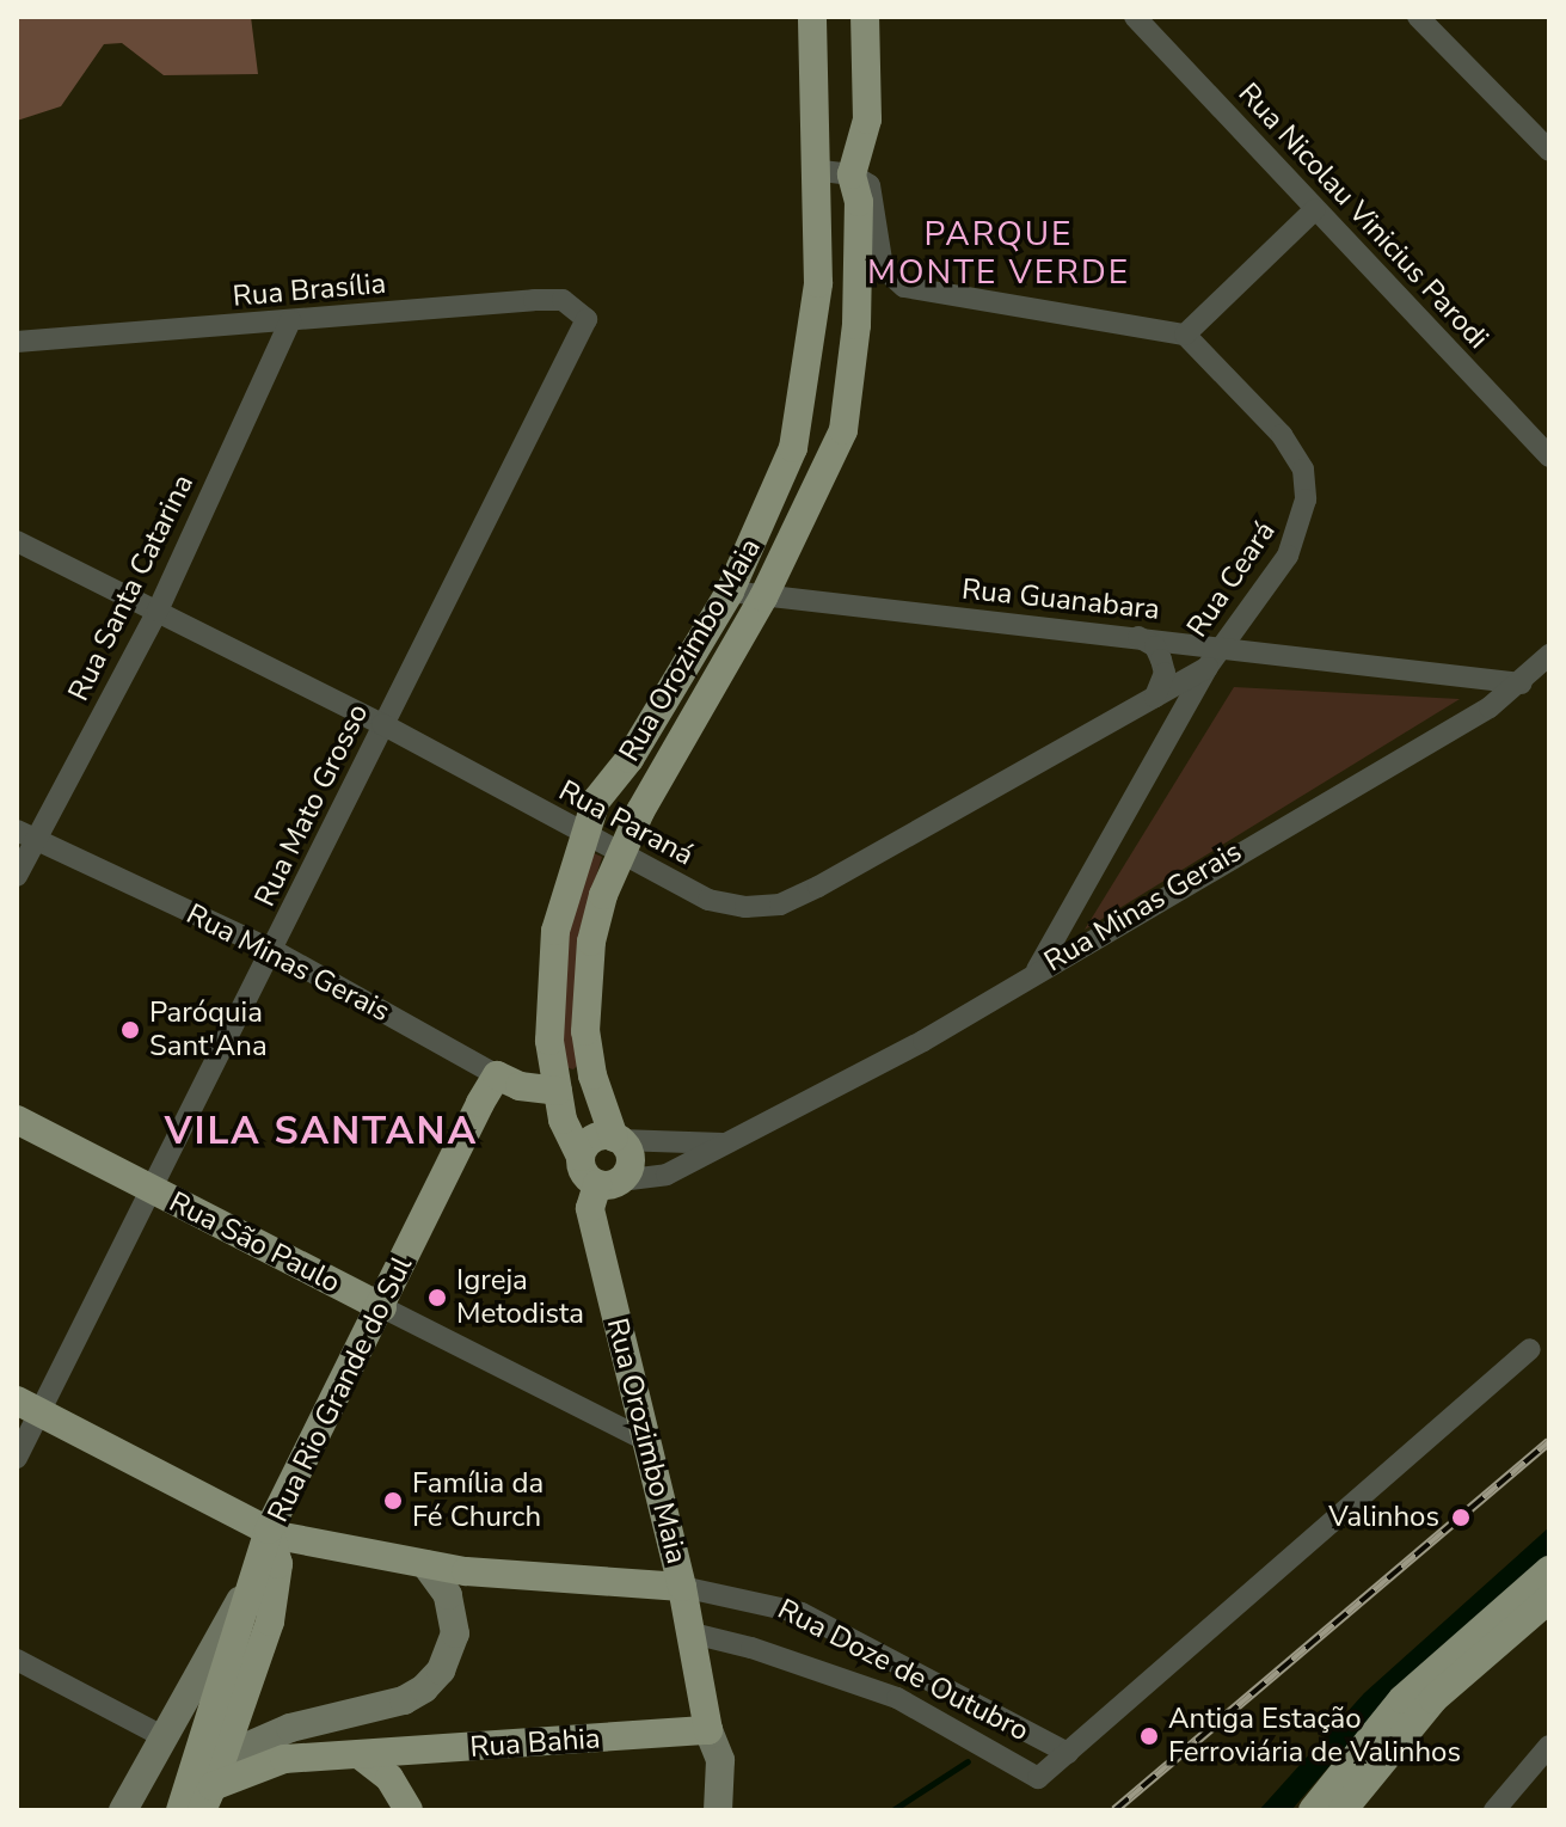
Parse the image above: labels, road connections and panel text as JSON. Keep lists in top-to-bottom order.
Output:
{
  "streets": {
    "main road": [
      "Rua Orozimbo Maia",
      "Rua Minas Gerais",
      "Rua São Paulo",
      "Rua Rio Grande do Sul",
      "Rua Doze de Outubro",
      "Rua Bahia"
    ],
    "street": [
      "Rua Nicolau Vinicius Parodi",
      "Rua Brasília",
      "Rua Ceará",
      "Rua Santa Catarina",
      "Rua Guanabara",
      "Rua Mato Grosso",
      "Rua Paraná"
    ]
  },
  "crossings": [
    ["Rua Brasília", "Rua Santa Catarina"],
    ["Rua Brasília", "Rua Mato Grosso"],
    ["Rua Ceará", "Rua Guanabara"],
    ["Rua Ceará", "Rua Paraná"],
    ["Rua Ceará", "Rua Minas Gerais"],
    ["Rua Santa Catarina", "Rua Paraná"],
    ["Rua Santa Catarina", "Rua Minas Gerais"],
    ["Rua Guanabara", "Rua Orozimbo Maia"],
    ["Rua Guanabara", "Rua Minas Gerais"],
    ["Rua Orozimbo Maia", "Rua Paraná"],
    ["Rua Orozimbo Maia", "Rua Minas Gerais"],
    ["Rua Orozimbo Maia", "Rua São Paulo"],
    ["Rua Orozimbo Maia", "Rua Doze de Outubro"],
    ["Rua Orozimbo Maia", "Rua Bahia"],
    ["Rua Mato Grosso", "Rua Paraná"],
    ["Rua Mato Grosso", "Rua Minas Gerais"],
    ["Rua Mato Grosso", "Rua São Paulo"],
    ["Rua Mato Grosso", "Rua Doze de Outubro"],
    ["Rua Minas Gerais", "Rua Rio Grande do Sul"],
    ["Rua São Paulo", "Rua Rio Grande do Sul"],
    ["Rua Rio Grande do Sul", "Rua Doze de Outubro"],
    ["Rua Rio Grande do Sul", "Rua Bahia"]
  ],
  "districts": ["PARQUE MONTE VERDE", "VILA SANTANA"],
  "places": [
    "Paróquia Sant'Ana",
    "Igreja Metodista",
    "Família da Fé Church",
    "Valinhos",
    "Antiga Estação Ferroviária de Valinhos"
  ]
}
